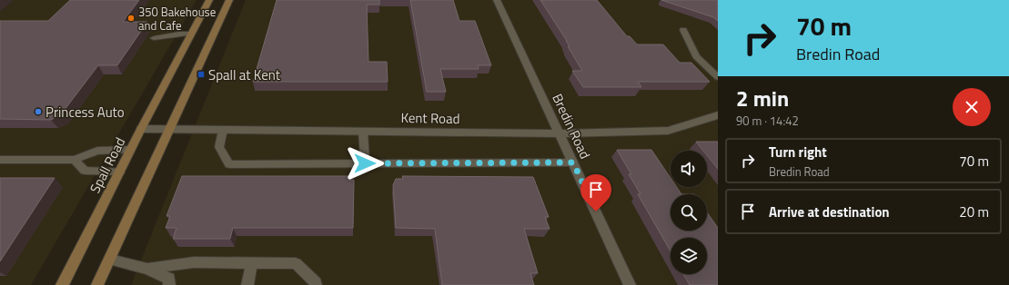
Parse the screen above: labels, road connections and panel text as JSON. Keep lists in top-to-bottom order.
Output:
{
  "streets": {
    "main road": ["Spall Road"],
    "street": ["Kent Road", "Bredin Road"]
  },
  "crossings": [
    ["Kent Road", "Bredin Road"],
    ["Kent Road", "Spall Road"]
  ],
  "places": {
    "other": ["350 Bakehouse and Cafe", "Princess Auto"],
    "transit": ["Spall at Kent"]
  },
  "page": {
    "turn": ["70 m", "Bredin Road"],
    "heading": ["2 min", "90 m · 14:42"],
    "list": [
      {
        "name": "Turn right",
        "note": "Bredin Road",
        "value": "70 m"
      },
      {
        "name": "Arrive at destination",
        "value": "20 m"
      }
    ]
  }
}
